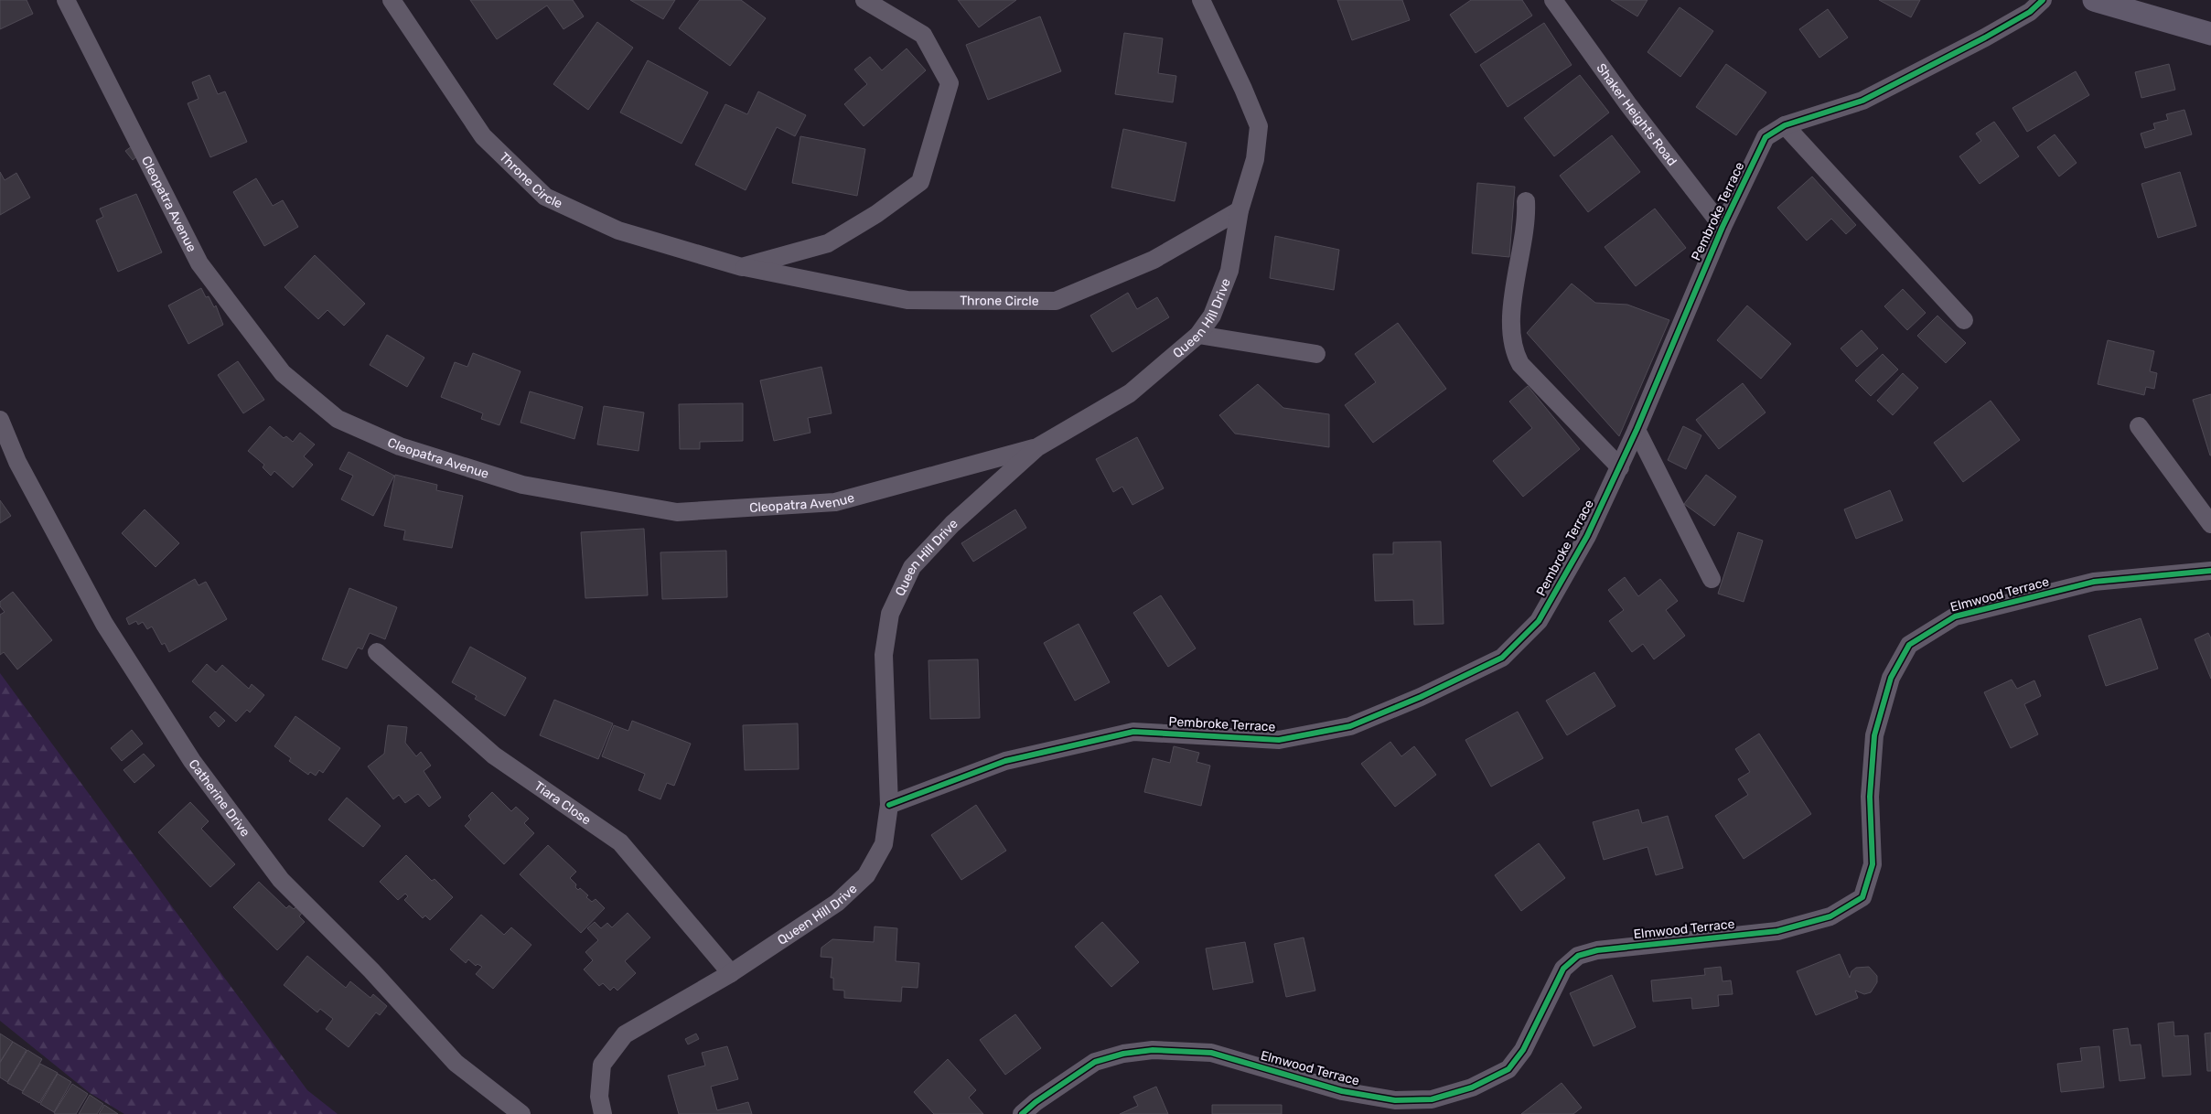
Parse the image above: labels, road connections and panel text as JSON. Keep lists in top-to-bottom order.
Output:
{
  "streets": {
    "street": [
      "Shaker Heights Road",
      "Throne Circle",
      "Cleopatra Avenue",
      "Pembroke Terrace",
      "Queen Hill Drive",
      "Elmwood Terrace",
      "Catherine Drive",
      "Tiara Close"
    ]
  },
  "crossings": [
    ["Shaker Heights Road", "Pembroke Terrace"],
    ["Throne Circle", "Queen Hill Drive"],
    ["Cleopatra Avenue", "Queen Hill Drive"],
    ["Pembroke Terrace", "Queen Hill Drive"],
    ["Queen Hill Drive", "Tiara Close"]
  ]
}
